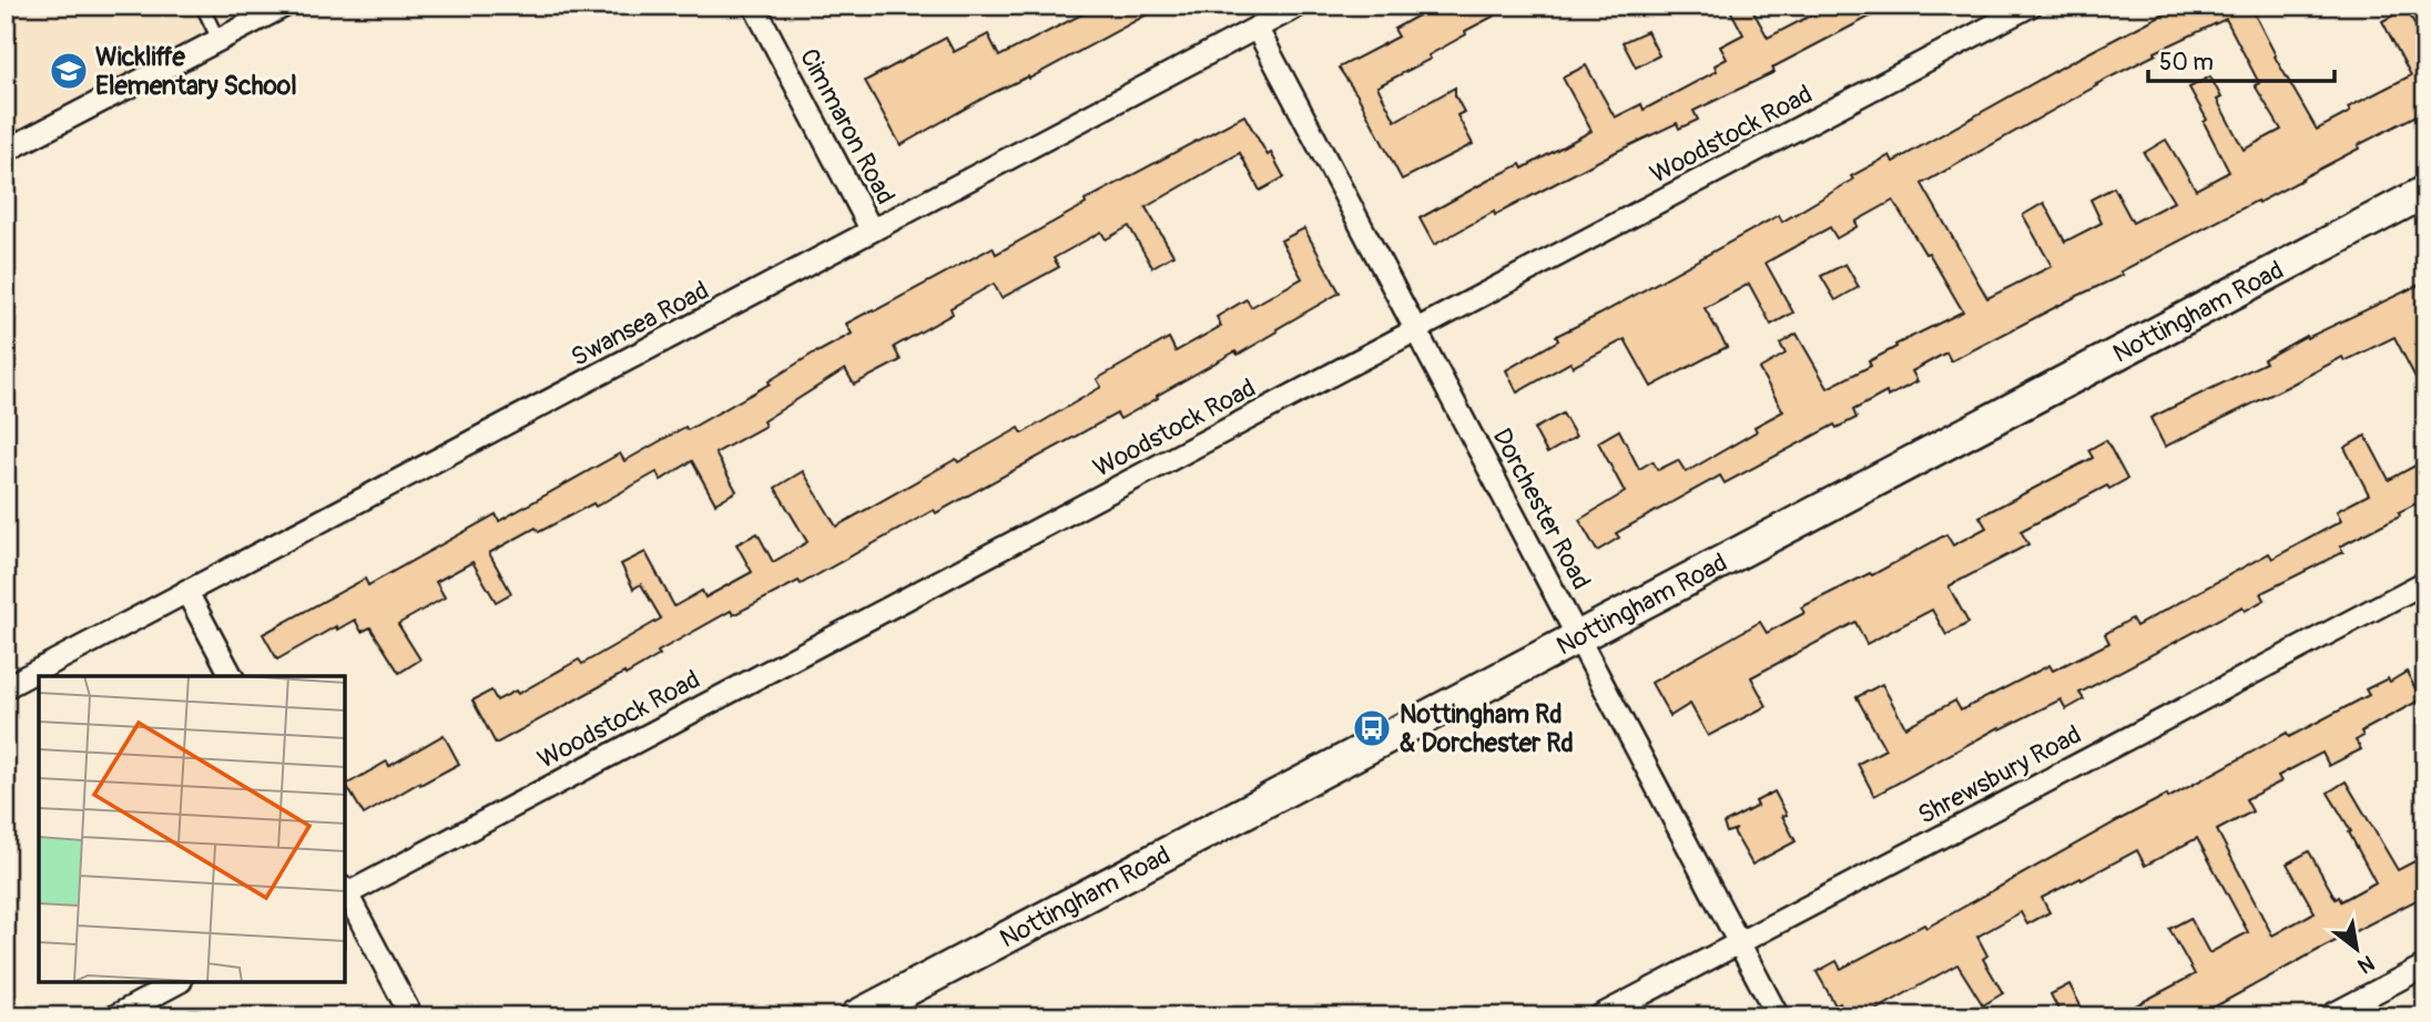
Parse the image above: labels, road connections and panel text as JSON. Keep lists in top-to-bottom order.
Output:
{
  "streets": {
    "street": [
      "Cimmaron Road",
      "Woodstock Road",
      "Nottingham Road",
      "Swansea Road",
      "Dorchester Road",
      "Shrewsbury Road"
    ]
  },
  "crossings": [
    ["Cimmaron Road", "Swansea Road"],
    ["Woodstock Road", "Dorchester Road"],
    ["Nottingham Road", "Dorchester Road"],
    ["Swansea Road", "Dorchester Road"],
    ["Dorchester Road", "Shrewsbury Road"]
  ],
  "places": {
    "school or university": ["Wickliffe Elementary School"],
    "bus stop": ["Nottingham Rd & Dorchester Rd"]
  },
  "scale_bar": "50 m",
  "north": "bottom right"
}
